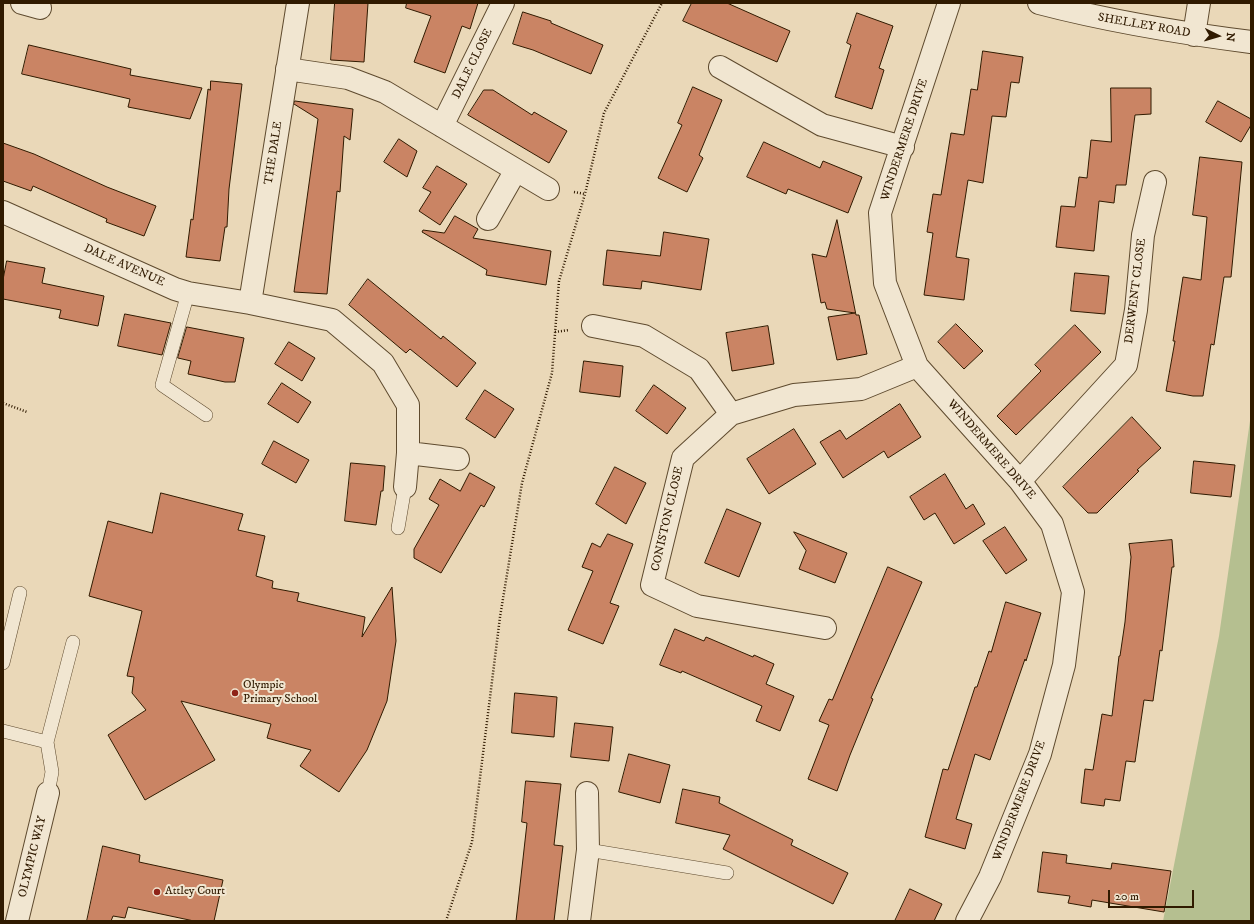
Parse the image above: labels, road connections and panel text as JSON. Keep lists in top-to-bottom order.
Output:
{
  "streets": {
    "street": [
      "SHELLEY ROAD",
      "DALE CLOSE",
      "WINDERMERE DRIVE",
      "THE DALE",
      "DALE AVENUE",
      "DERWENT CLOSE",
      "CONISTON CLOSE",
      "OLYMPIC WAY"
    ]
  },
  "crossings": [
    ["WINDERMERE DRIVE", "DERWENT CLOSE"],
    ["WINDERMERE DRIVE", "CONISTON CLOSE"],
    ["THE DALE", "DALE AVENUE"]
  ],
  "places": ["Olympic Primary School", "Attley Court"],
  "scale_bar": "20 m",
  "north": "right"
}
